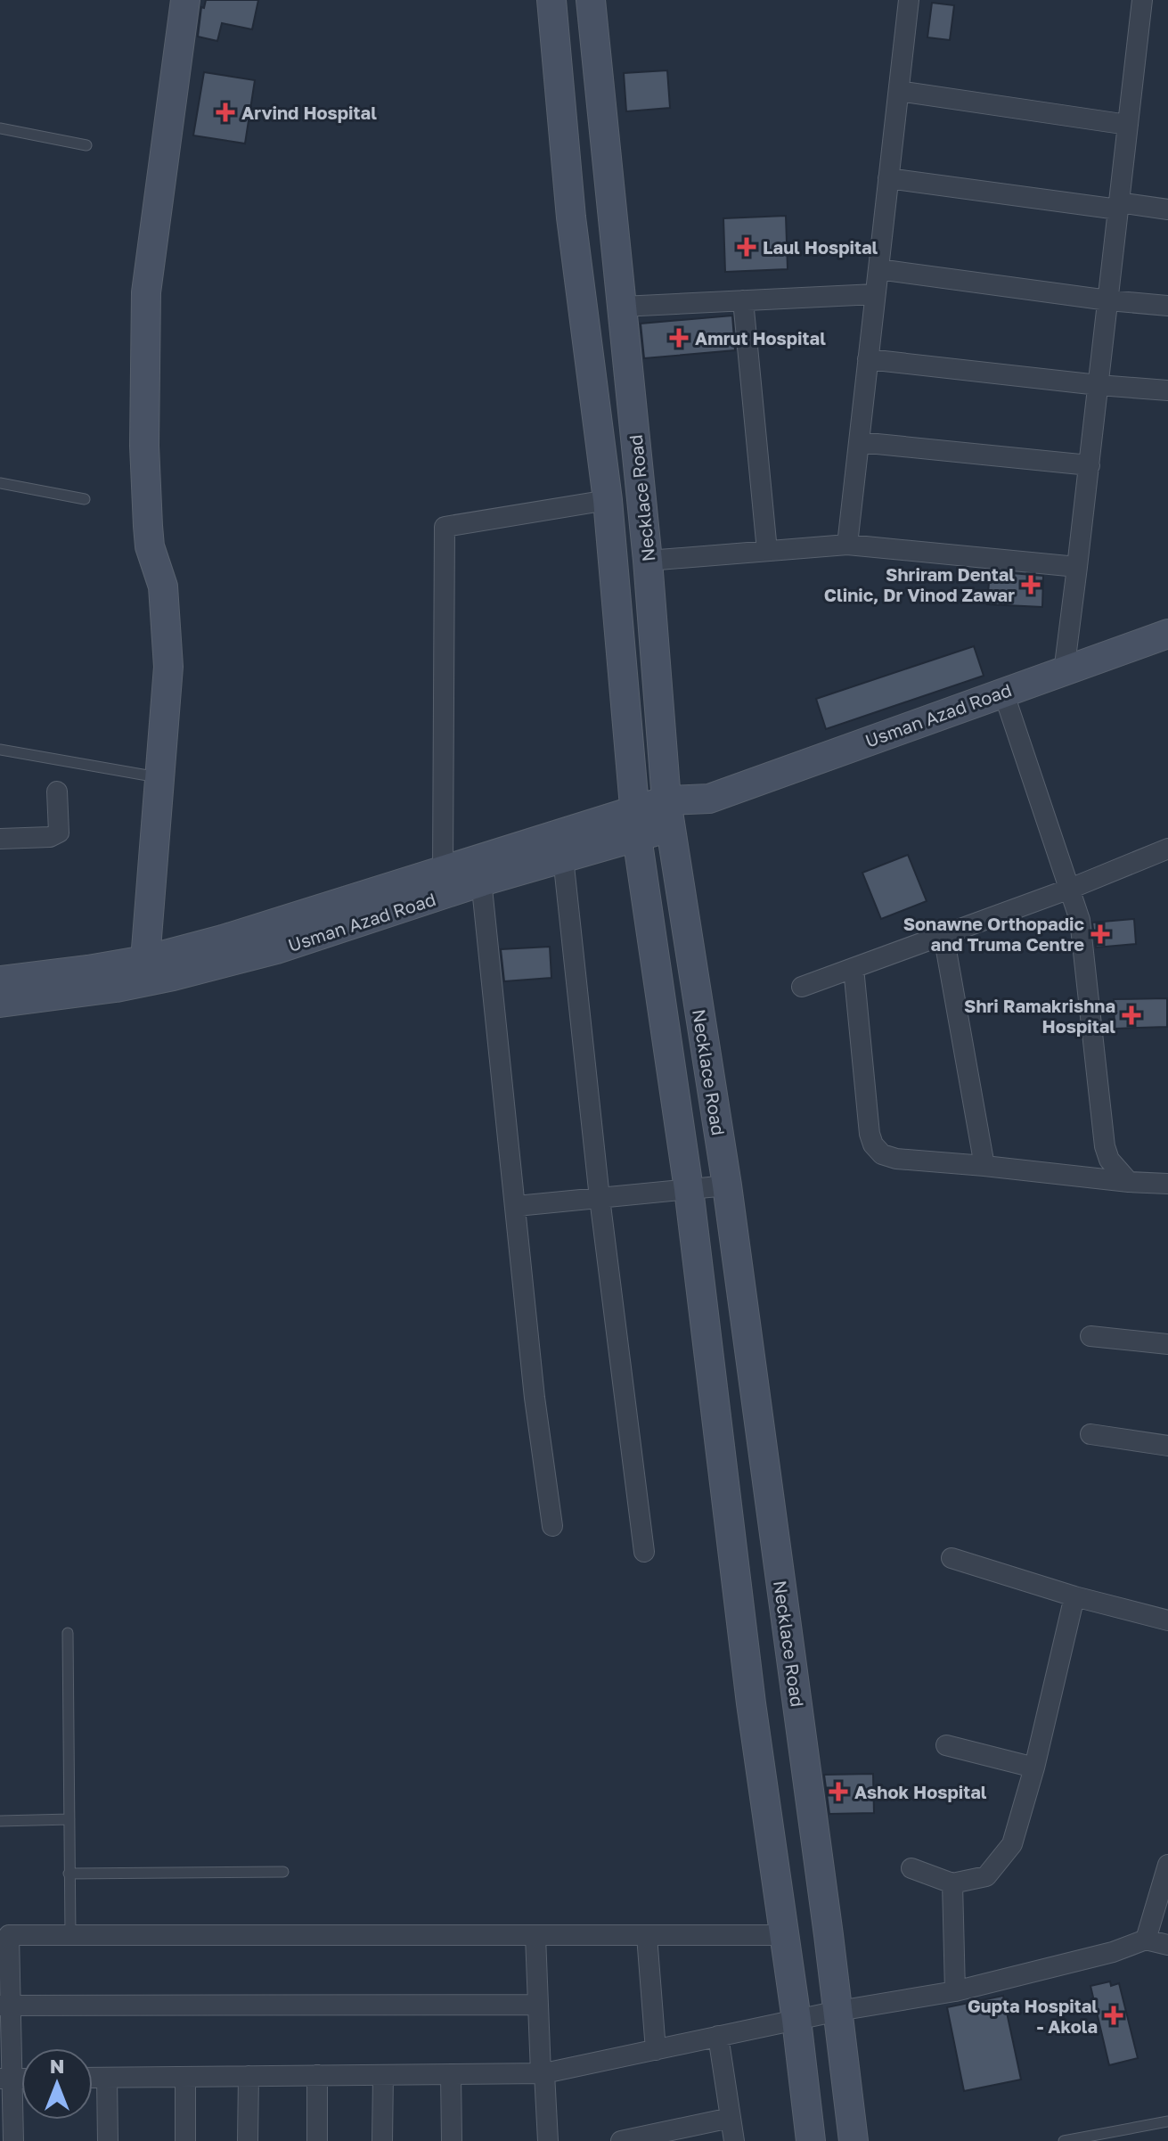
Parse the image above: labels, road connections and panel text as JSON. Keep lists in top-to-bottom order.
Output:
{
  "streets": {
    "main road": ["Necklace Road", "Usman Azad Road"]
  },
  "crossings": [
    ["Necklace Road", "Usman Azad Road"]
  ],
  "places": {
    "health": [
      "Arvind Hospital",
      "Laul Hospital",
      "Amrut Hospital",
      "Shriram Dental Clinic, Dr Vinod Zawar",
      "Sonawne Orthopadic and Truma Centre",
      "Shri Ramakrishna Hospital",
      "Ashok Hospital",
      "Gupta Hospital - Akola"
    ]
  },
  "north": "top"
}
